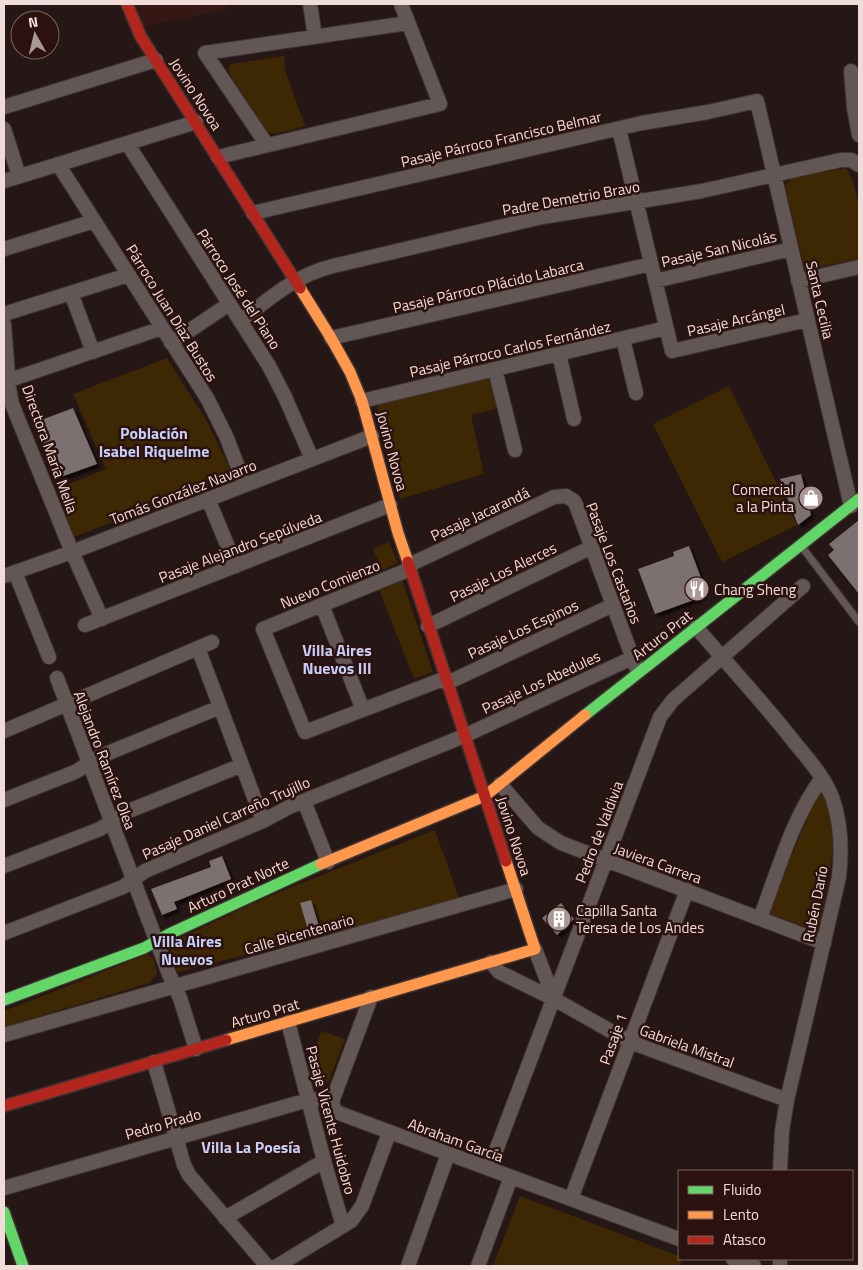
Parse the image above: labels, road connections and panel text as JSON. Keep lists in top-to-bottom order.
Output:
{
  "streets": {
    "street": [
      "Jovino Novoa",
      "Pasaje Párroco Francisco Belmar",
      "Padre Demetrio Bravo",
      "Pasaje San Nicolás",
      "Pasaje Párroco Plácido Labarca",
      "Párroco José del Piano",
      "Santa Cecilia",
      "Párroco Juan Díaz Bustos",
      "Pasaje Arcángel",
      "Pasaje Párroco Carlos Fernández",
      "Directora María Mella",
      "Tomás González Navarro",
      "Pasaje Jacarandá",
      "Pasaje Alejandro Sepúlveda",
      "Pasaje Los Castaños",
      "Pasaje Los Alerces",
      "Nuevo Comienzo",
      "Pasaje Los Espinos",
      "Arturo Prat",
      "Pasaje Los Abedules",
      "Alejandro Ramírez Olea",
      "Pasaje Daniel Carreño Trujillo",
      "Pedro de Valdivia",
      "Javiera Carrera",
      "Arturo Prat Norte",
      "Rubén Darío",
      "Calle Bicentenario",
      "Pasaje 1",
      "Gabriela Mistral",
      "Pasaje Vicente Huidobro",
      "Pedro Prado",
      "Abraham García"
    ]
  },
  "crossings": [
    ["Jovino Novoa", "Pasaje Párroco Francisco Belmar"],
    ["Jovino Novoa", "Padre Demetrio Bravo"],
    ["Jovino Novoa", "Pasaje Párroco Plácido Labarca"],
    ["Jovino Novoa", "Pasaje Párroco Carlos Fernández"],
    ["Jovino Novoa", "Tomás González Navarro"],
    ["Jovino Novoa", "Pasaje Jacarandá"],
    ["Jovino Novoa", "Pasaje Alejandro Sepúlveda"],
    ["Jovino Novoa", "Pasaje Los Alerces"],
    ["Jovino Novoa", "Nuevo Comienzo"],
    ["Jovino Novoa", "Pasaje Los Espinos"],
    ["Jovino Novoa", "Arturo Prat"],
    ["Jovino Novoa", "Pasaje Los Abedules"],
    ["Jovino Novoa", "Pasaje Daniel Carreño Trujillo"],
    ["Jovino Novoa", "Arturo Prat Norte"],
    ["Jovino Novoa", "Calle Bicentenario"],
    ["Pasaje Párroco Francisco Belmar", "Santa Cecilia"],
    ["Padre Demetrio Bravo", "Párroco José del Piano"],
    ["Padre Demetrio Bravo", "Santa Cecilia"],
    ["Pasaje San Nicolás", "Santa Cecilia"],
    ["Párroco José del Piano", "Tomás González Navarro"],
    ["Santa Cecilia", "Pasaje Arcángel"],
    ["Santa Cecilia", "Arturo Prat"],
    ["Párroco Juan Díaz Bustos", "Tomás González Navarro"],
    ["Pasaje Arcángel", "Pasaje Párroco Carlos Fernández"],
    ["Directora María Mella", "Tomás González Navarro"],
    ["Pasaje Jacarandá", "Pasaje Los Castaños"],
    ["Pasaje Jacarandá", "Nuevo Comienzo"],
    ["Pasaje Los Castaños", "Pasaje Los Alerces"],
    ["Pasaje Los Castaños", "Pasaje Los Espinos"],
    ["Pasaje Los Castaños", "Arturo Prat"],
    ["Pasaje Los Castaños", "Pasaje Los Abedules"],
    ["Arturo Prat", "Alejandro Ramírez Olea"],
    ["Arturo Prat", "Javiera Carrera"],
    ["Arturo Prat", "Arturo Prat Norte"],
    ["Arturo Prat", "Rubén Darío"],
    ["Arturo Prat", "Gabriela Mistral"],
    ["Arturo Prat", "Pasaje Vicente Huidobro"],
    ["Pasaje Los Abedules", "Pasaje Daniel Carreño Trujillo"],
    ["Alejandro Ramírez Olea", "Pasaje Daniel Carreño Trujillo"],
    ["Alejandro Ramírez Olea", "Arturo Prat Norte"],
    ["Alejandro Ramírez Olea", "Calle Bicentenario"],
    ["Pedro de Valdivia", "Javiera Carrera"],
    ["Pedro de Valdivia", "Rubén Darío"],
    ["Pedro de Valdivia", "Gabriela Mistral"],
    ["Pedro de Valdivia", "Abraham García"],
    ["Javiera Carrera", "Rubén Darío"],
    ["Javiera Carrera", "Pasaje 1"],
    ["Rubén Darío", "Gabriela Mistral"],
    ["Pasaje 1", "Gabriela Mistral"],
    ["Pasaje 1", "Abraham García"],
    ["Pasaje Vicente Huidobro", "Pedro Prado"],
    ["Pedro Prado", "Abraham García"]
  ],
  "districts": [
    "Población Isabel Riquelme",
    "Villa Aires Nuevos III",
    "Villa Aires Nuevos",
    "Villa La Poesía"
  ],
  "places": {
    "shop": ["Comercial a la Pinta"],
    "restaurant": ["Chang Sheng"],
    "building": ["Capilla Santa Teresa de Los Andes"]
  },
  "legend": ["Fluido", "Lento", "Atasco"],
  "north": "top"
}
